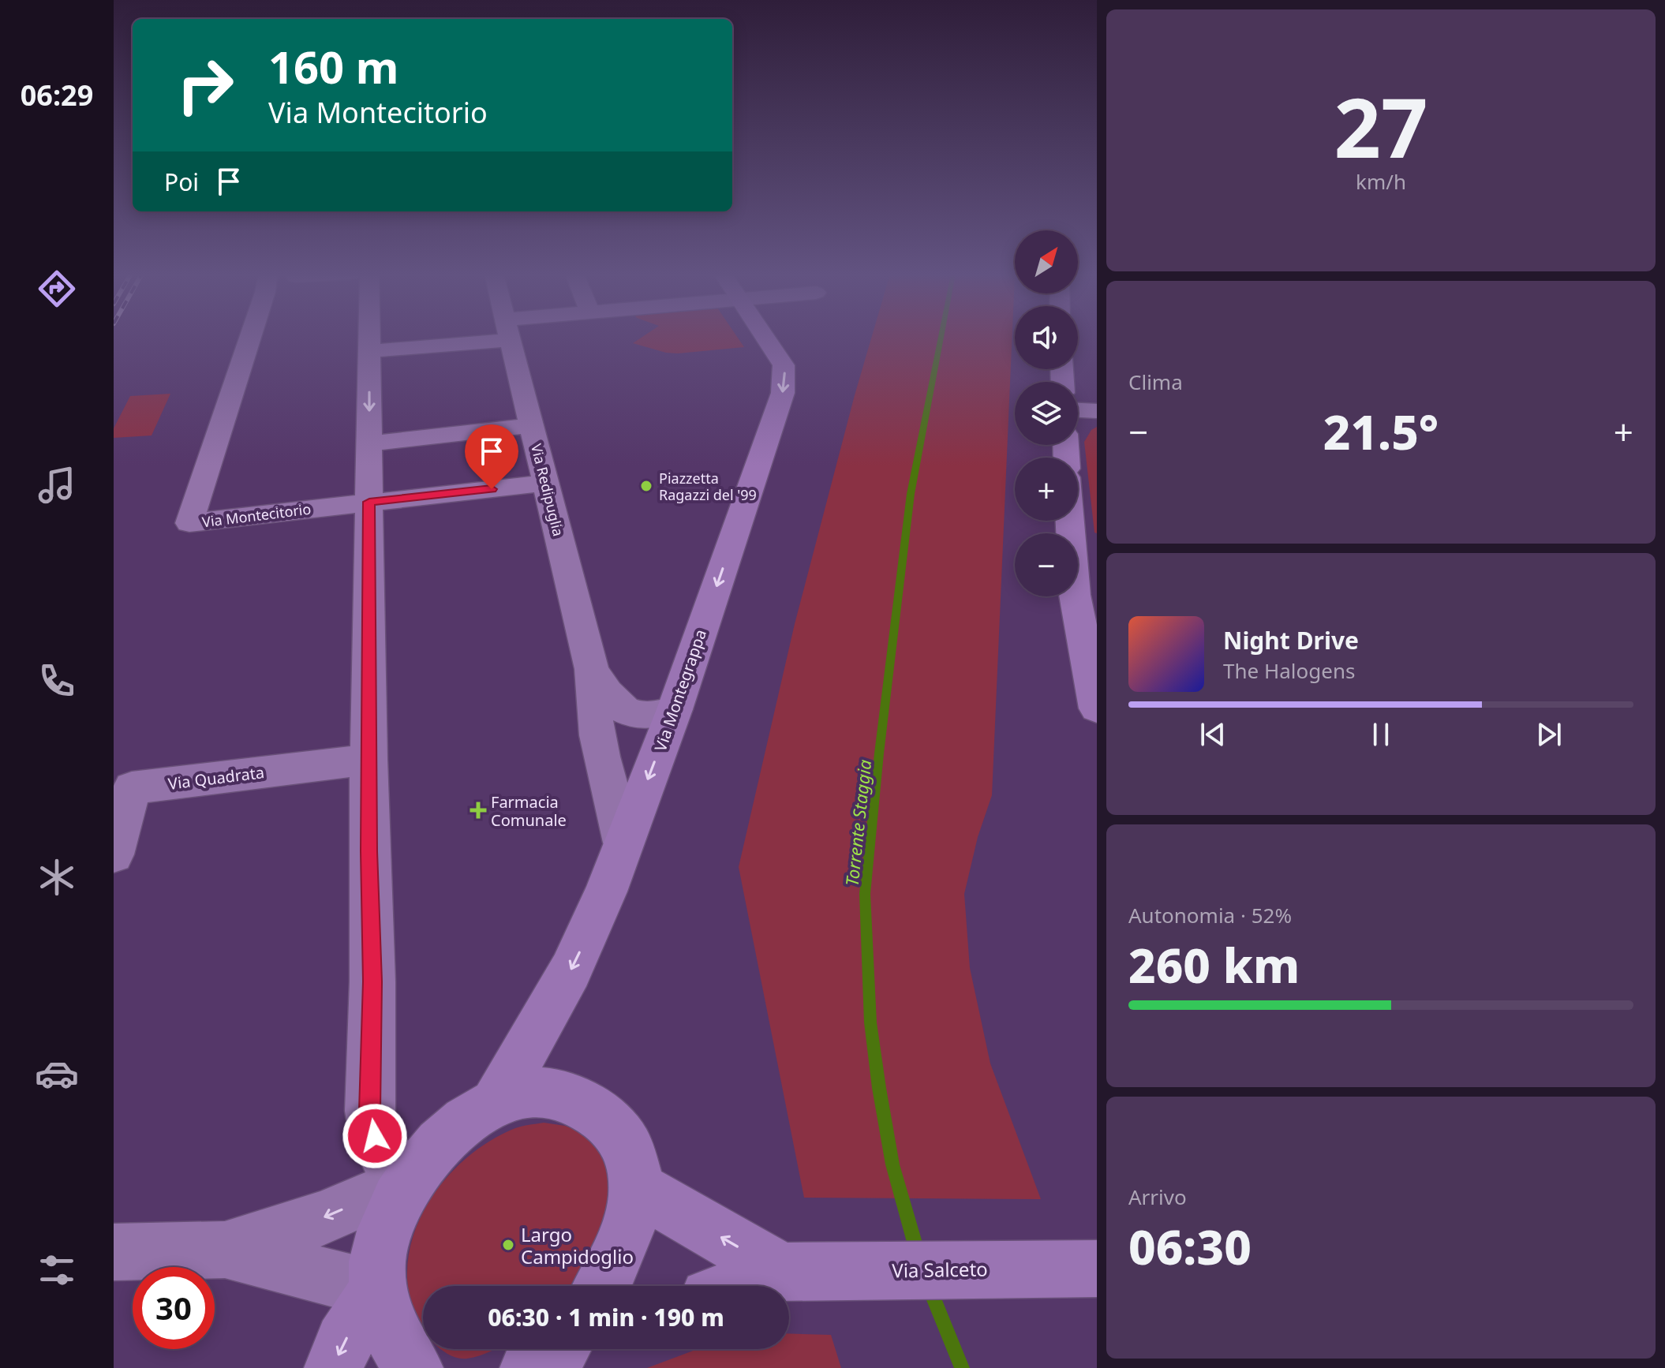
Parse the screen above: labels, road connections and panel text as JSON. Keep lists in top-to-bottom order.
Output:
{
  "streets": {
    "main road": ["Via Montegrappa", "Via Salceto"],
    "street": ["Via Redipuglia", "Via Montecitorio", "Via Quadrata"]
  },
  "crossings": [
    ["Via Redipuglia", "Via Montecitorio"],
    ["Via Redipuglia", "Via Montegrappa"]
  ],
  "one_way": ["Via Montegrappa"],
  "water": ["Torrente Staggia"],
  "places": {
    "other": ["Piazzetta Ragazzi del '99", "Largo Campidoglio"],
    "health": ["Farmacia Comunale"]
  },
  "north": "top right",
  "page": {
    "tabs": "06:29",
    "tile": [
      ["27", "km/h"],
      "Clima",
      ["Autonomia · 52%", "260 km"],
      ["Arrivo", "06:30"]
    ],
    "turn": ["160 m", "Via Montecitorio"],
    "then": "Poi",
    "map_buttons": ["+", "−"],
    "heat": ["−", "21.5°", "+"],
    "song": ["Night Drive", "The Halogens"],
    "limit": "30",
    "trip": "06:30 · 1 min · 190 m"
  }
}
